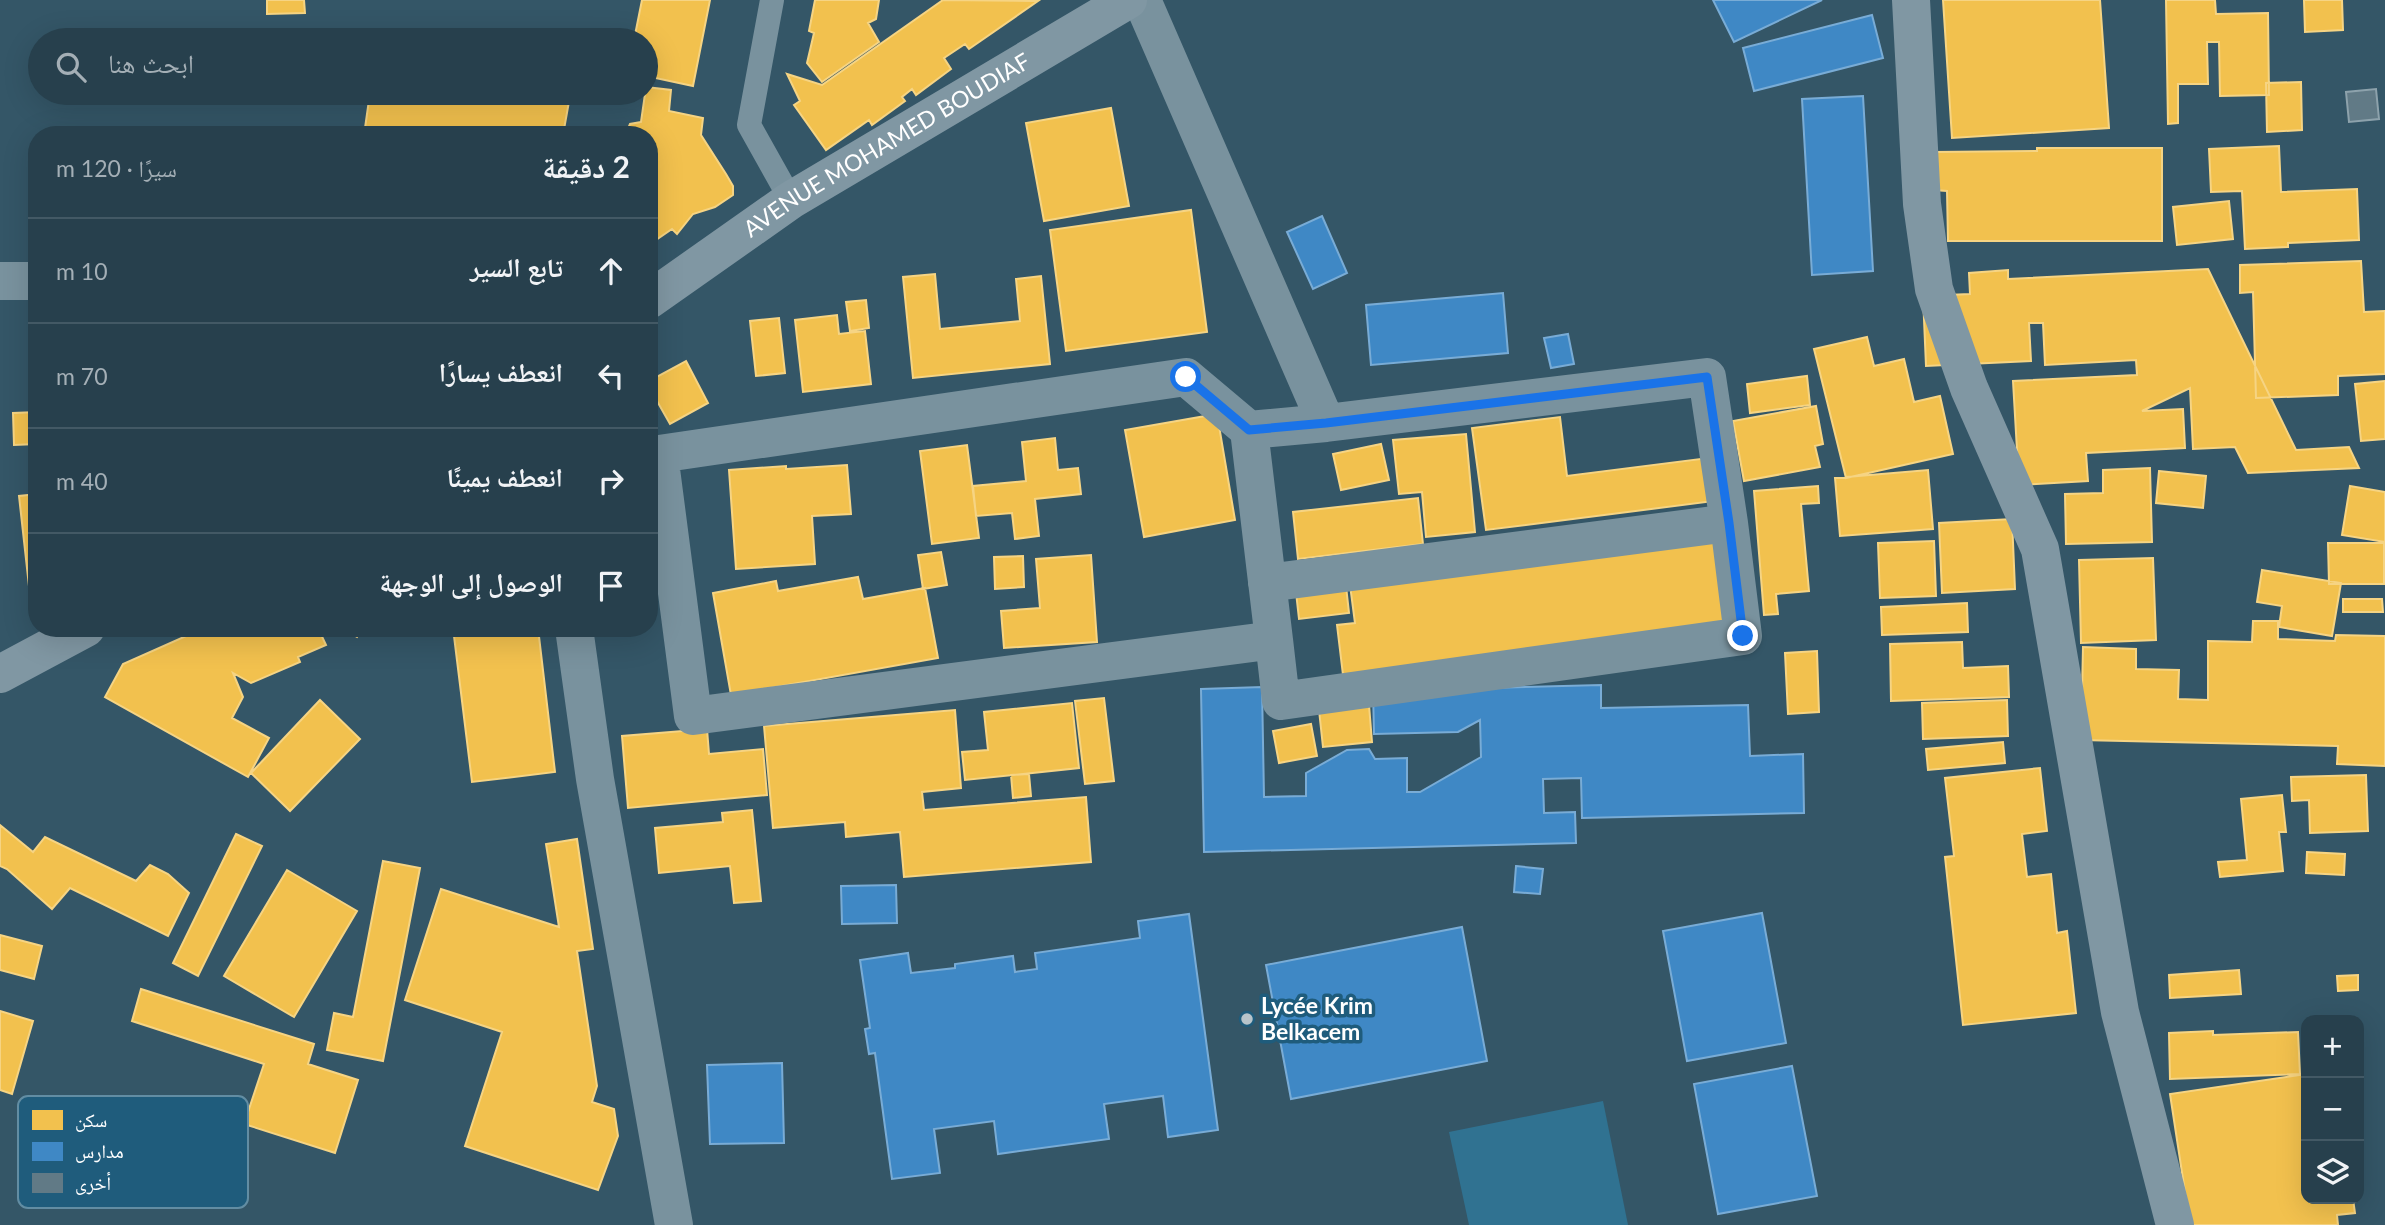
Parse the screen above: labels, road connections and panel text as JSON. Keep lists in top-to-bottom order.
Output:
{
  "streets": {
    "street": ["AVENUE MOHAMED BOUDIAF"]
  },
  "places": ["Lycée Krim Belkacem"],
  "legend": ["سكن", "مدارس", "أخرى"],
  "page": {
    "search": "ابحث هنا",
    "heading": ["2 دقيقة", "سيرًا · 120 m"],
    "list": [
      ["تابع السير", "10 m"],
      ["انعطف يسارًا", "70 m"],
      ["انعطف يمينًا", "40 m"],
      "الوصول إلى الوجهة"
    ],
    "map_buttons": ["+", "−"]
  }
}
